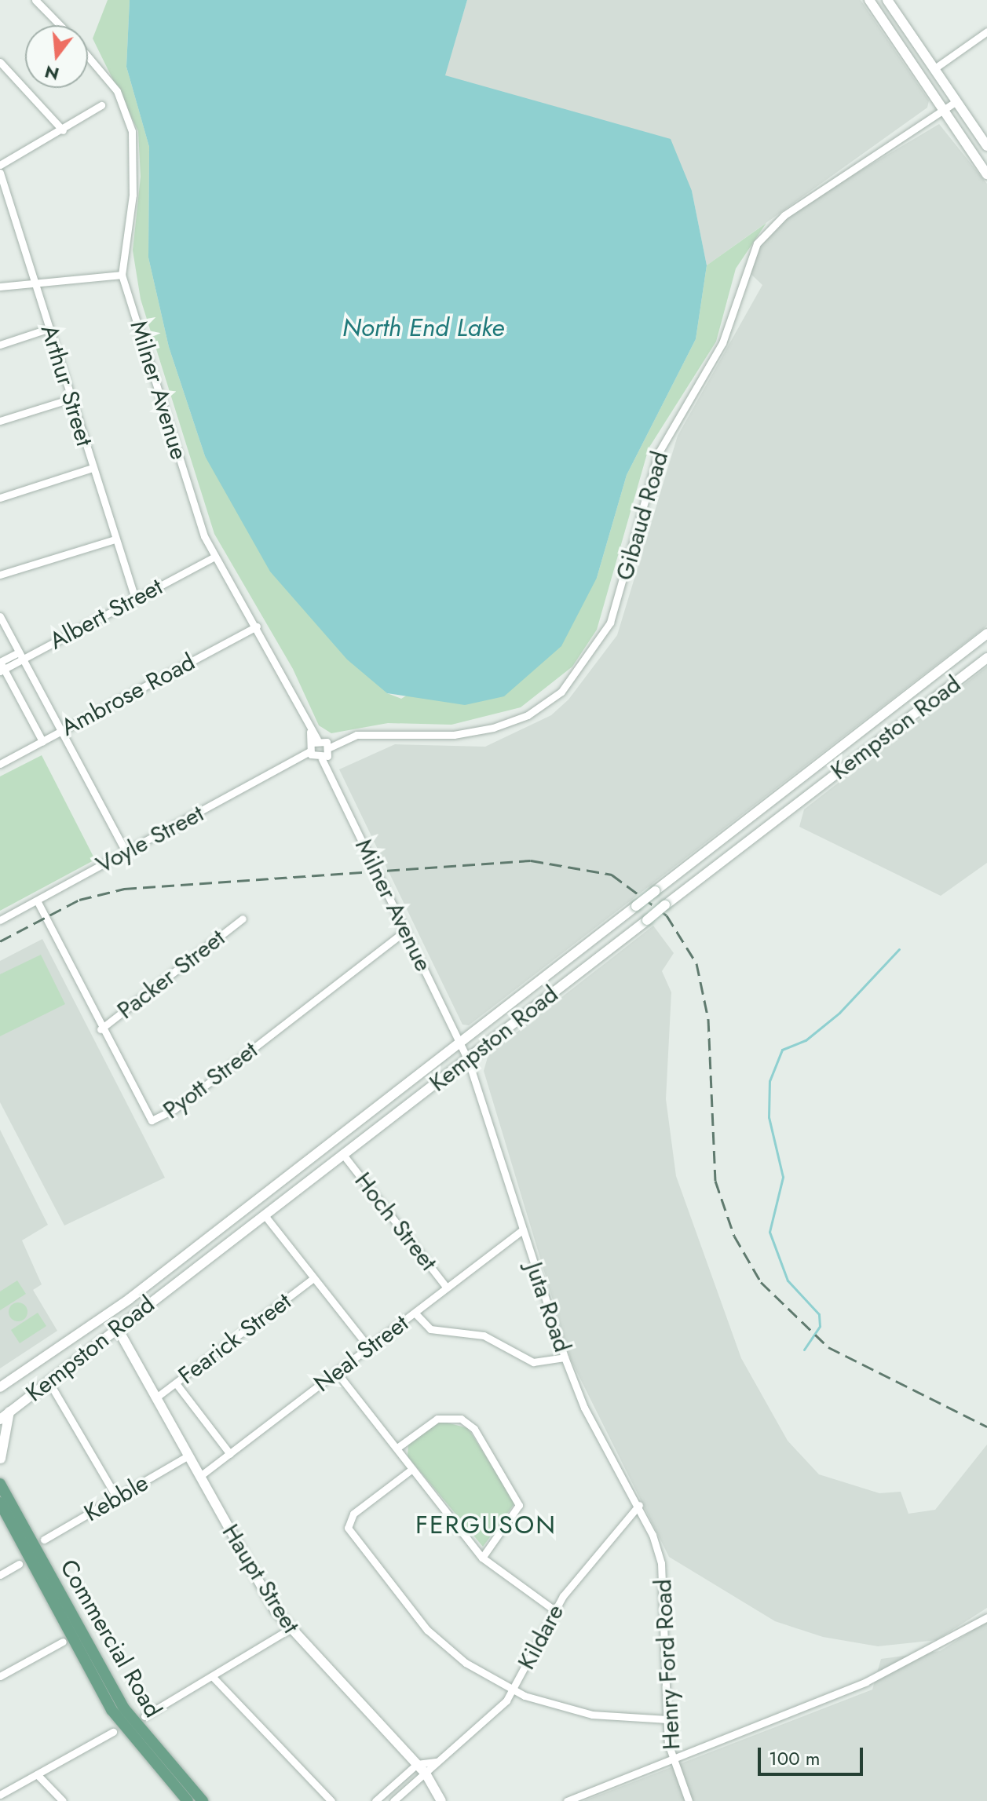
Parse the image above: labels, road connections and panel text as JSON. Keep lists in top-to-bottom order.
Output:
{
  "streets": {
    "main road": ["Kempston Road", "Haupt Street", "Commercial Road"],
    "street": [
      "Arthur Street",
      "Milner Avenue",
      "Gibaud Road",
      "Albert Street",
      "Ambrose Road",
      "Voyle Street",
      "Packer Street",
      "Pyott Street",
      "Hoch Street",
      "Juta Road",
      "Fearick Street",
      "Neal Street",
      "Kebble",
      "Kildare",
      "Henry Ford Road"
    ]
  },
  "crossings": [
    ["Arthur Street", "Albert Street"],
    ["Milner Avenue", "Albert Street"],
    ["Milner Avenue", "Ambrose Road"],
    ["Milner Avenue", "Kempston Road"],
    ["Milner Avenue", "Pyott Street"],
    ["Milner Avenue", "Juta Road"],
    ["Kempston Road", "Hoch Street"],
    ["Kempston Road", "Juta Road"],
    ["Kempston Road", "Haupt Street"],
    ["Voyle Street", "Pyott Street"],
    ["Packer Street", "Pyott Street"],
    ["Hoch Street", "Neal Street"],
    ["Juta Road", "Neal Street"],
    ["Juta Road", "Kildare"],
    ["Juta Road", "Henry Ford Road"],
    ["Fearick Street", "Haupt Street"],
    ["Neal Street", "Haupt Street"],
    ["Kebble", "Haupt Street"],
    ["Haupt Street", "Kildare"]
  ],
  "districts": ["FERGUSON"],
  "water": ["North End Lake"],
  "scale_bar": "100 m",
  "north": "bottom"
}
